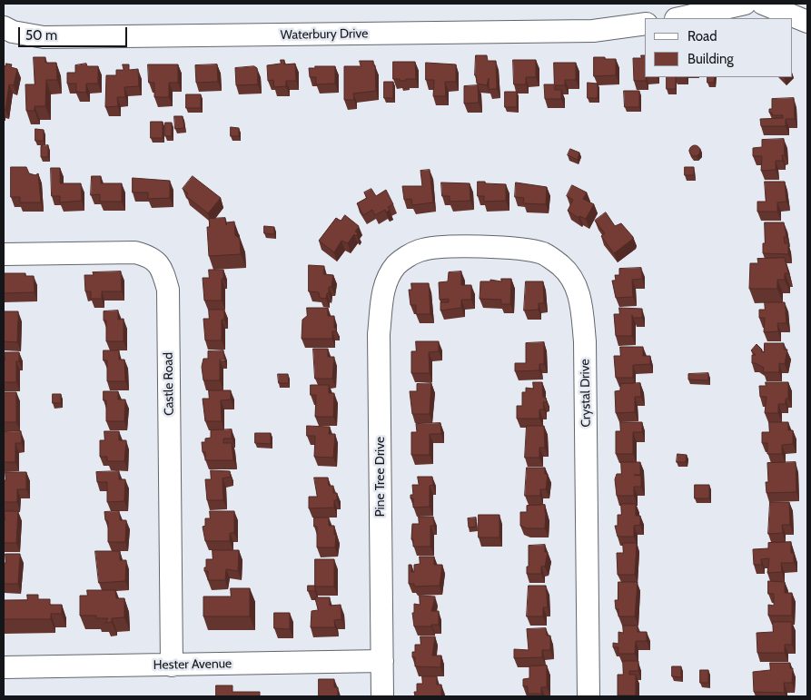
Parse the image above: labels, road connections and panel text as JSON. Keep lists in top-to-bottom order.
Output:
{
  "streets": {
    "street": [
      "Waterbury Drive",
      "Castle Road",
      "Crystal Drive",
      "Pine Tree Drive",
      "Hester Avenue"
    ]
  },
  "crossings": [
    ["Castle Road", "Hester Avenue"],
    ["Crystal Drive", "Pine Tree Drive"],
    ["Pine Tree Drive", "Hester Avenue"]
  ],
  "legend": ["Road", "Building"],
  "scale_bar": "50 m"
}
